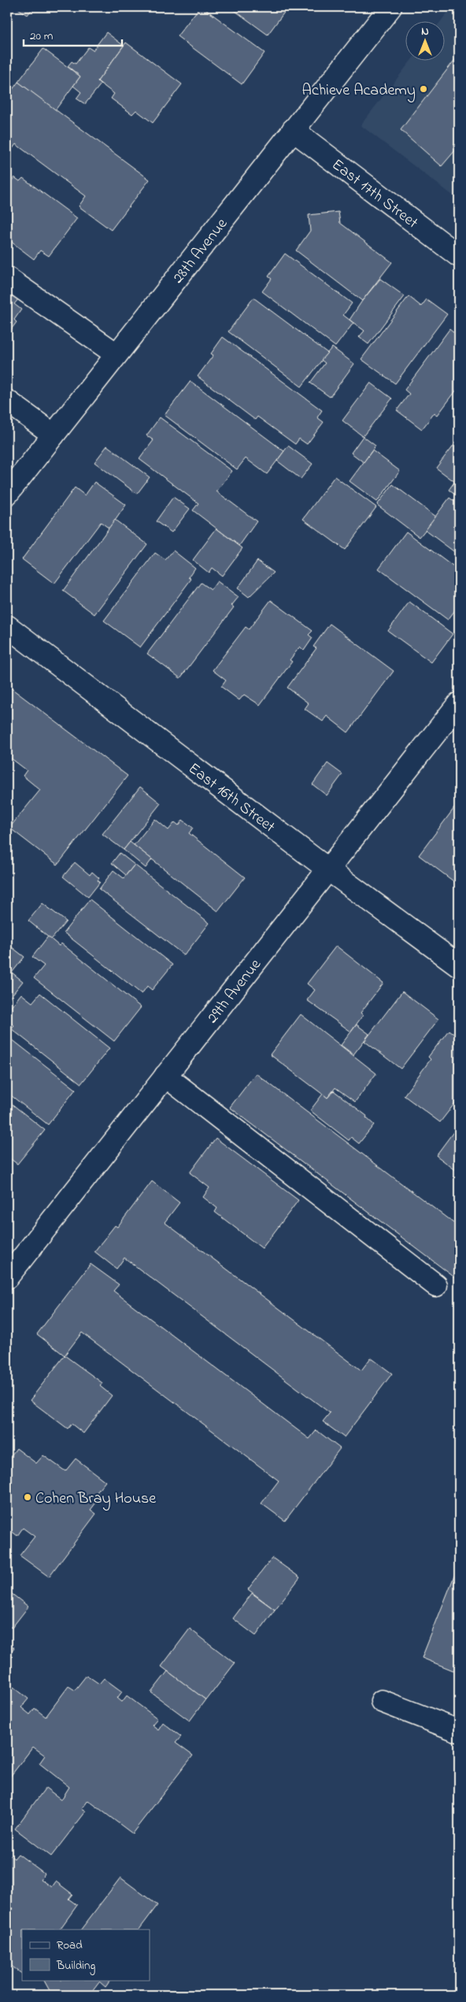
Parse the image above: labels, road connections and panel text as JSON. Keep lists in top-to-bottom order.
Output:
{
  "streets": {
    "street": [
      "East 17th Street",
      "28th Avenue",
      "East 16th Street",
      "29th Avenue"
    ]
  },
  "crossings": [
    ["East 17th Street", "28th Avenue"],
    ["East 16th Street", "29th Avenue"]
  ],
  "places": ["Achieve Academy", "Cohen Bray House"],
  "legend": ["Road", "Building"],
  "scale_bar": "20 m",
  "north": "top"
}
